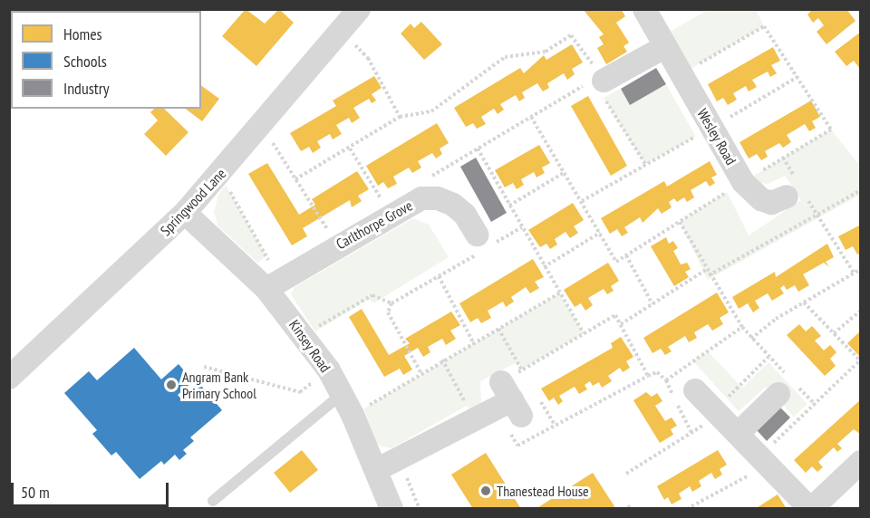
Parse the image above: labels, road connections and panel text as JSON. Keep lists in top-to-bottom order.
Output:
{
  "streets": {
    "street": [
      "Wesley Road",
      "Springwood Lane",
      "Carlthorpe Grove",
      "Kinsey Road"
    ]
  },
  "crossings": [
    ["Springwood Lane", "Kinsey Road"],
    ["Carlthorpe Grove", "Kinsey Road"]
  ],
  "places": ["Angram Bank Primary School", "Thanestead House"],
  "legend": ["Homes", "Schools", "Industry"],
  "scale_bar": "50 m"
}
